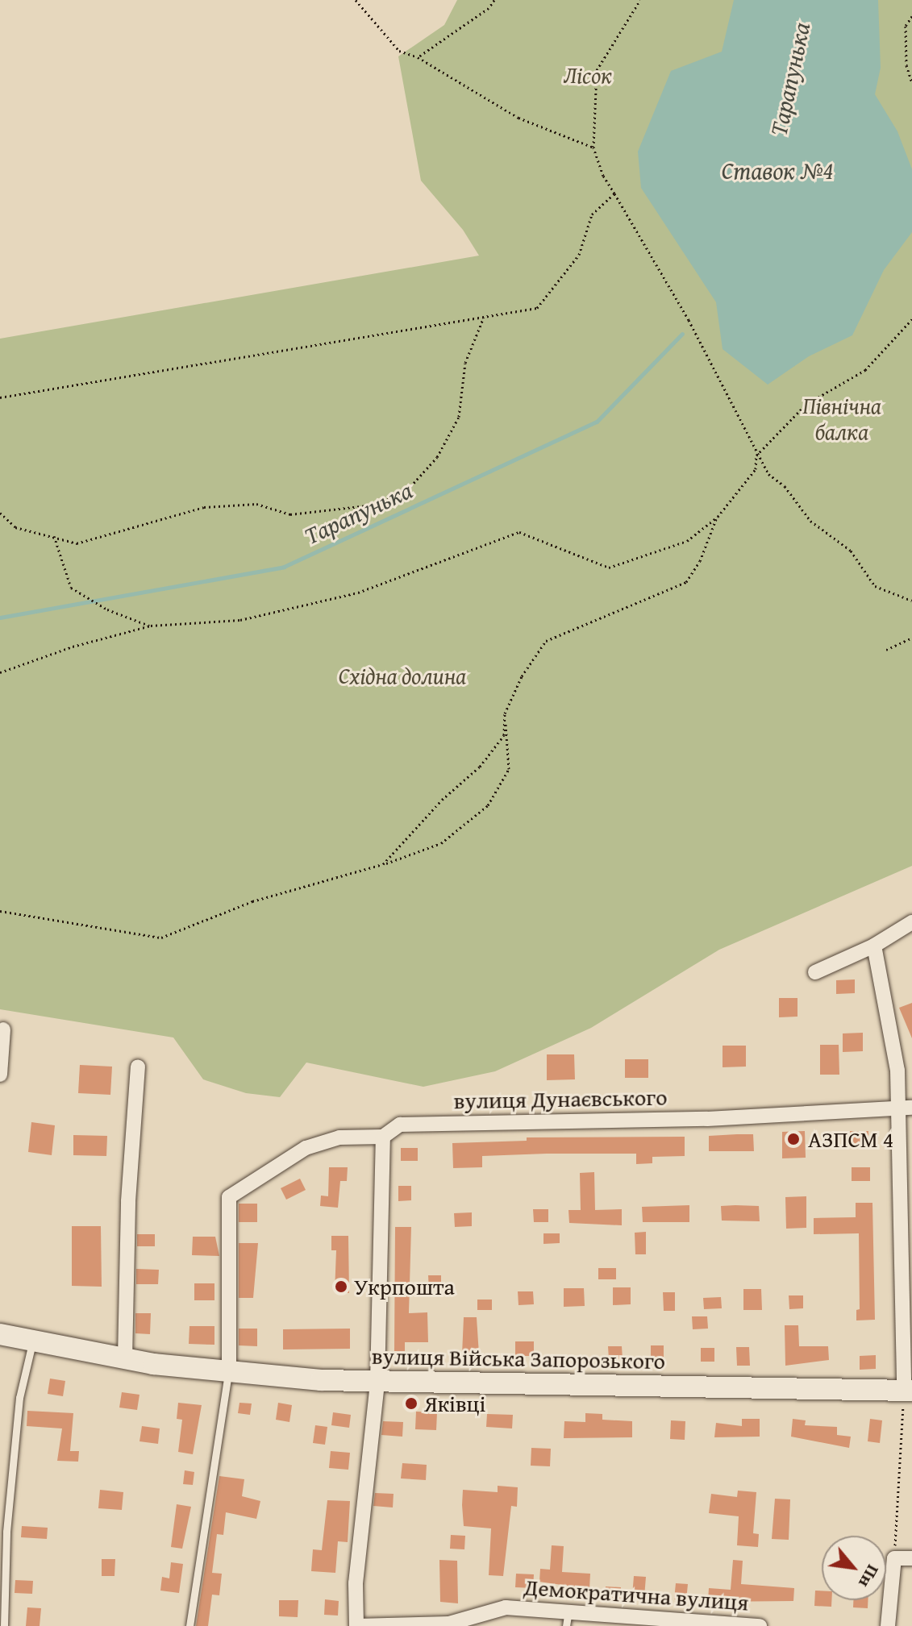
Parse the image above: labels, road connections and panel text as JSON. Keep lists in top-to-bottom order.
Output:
{
  "streets": {
    "street": ["вулиця Дунаєвського", "вулиця Війська Запорозького", "Демократична вулиця"]
  },
  "crossings": [
    ["вулиця Дунаєвського", "вулиця Війська Запорозького"]
  ],
  "water": ["Тарапунька", "Ставок №4"],
  "parks": ["Лісок", "Північна балка", "Східна долина"],
  "places": ["АЗПСМ 4", "Укрпошта", "Яківці"],
  "north": "bottom right"
}
